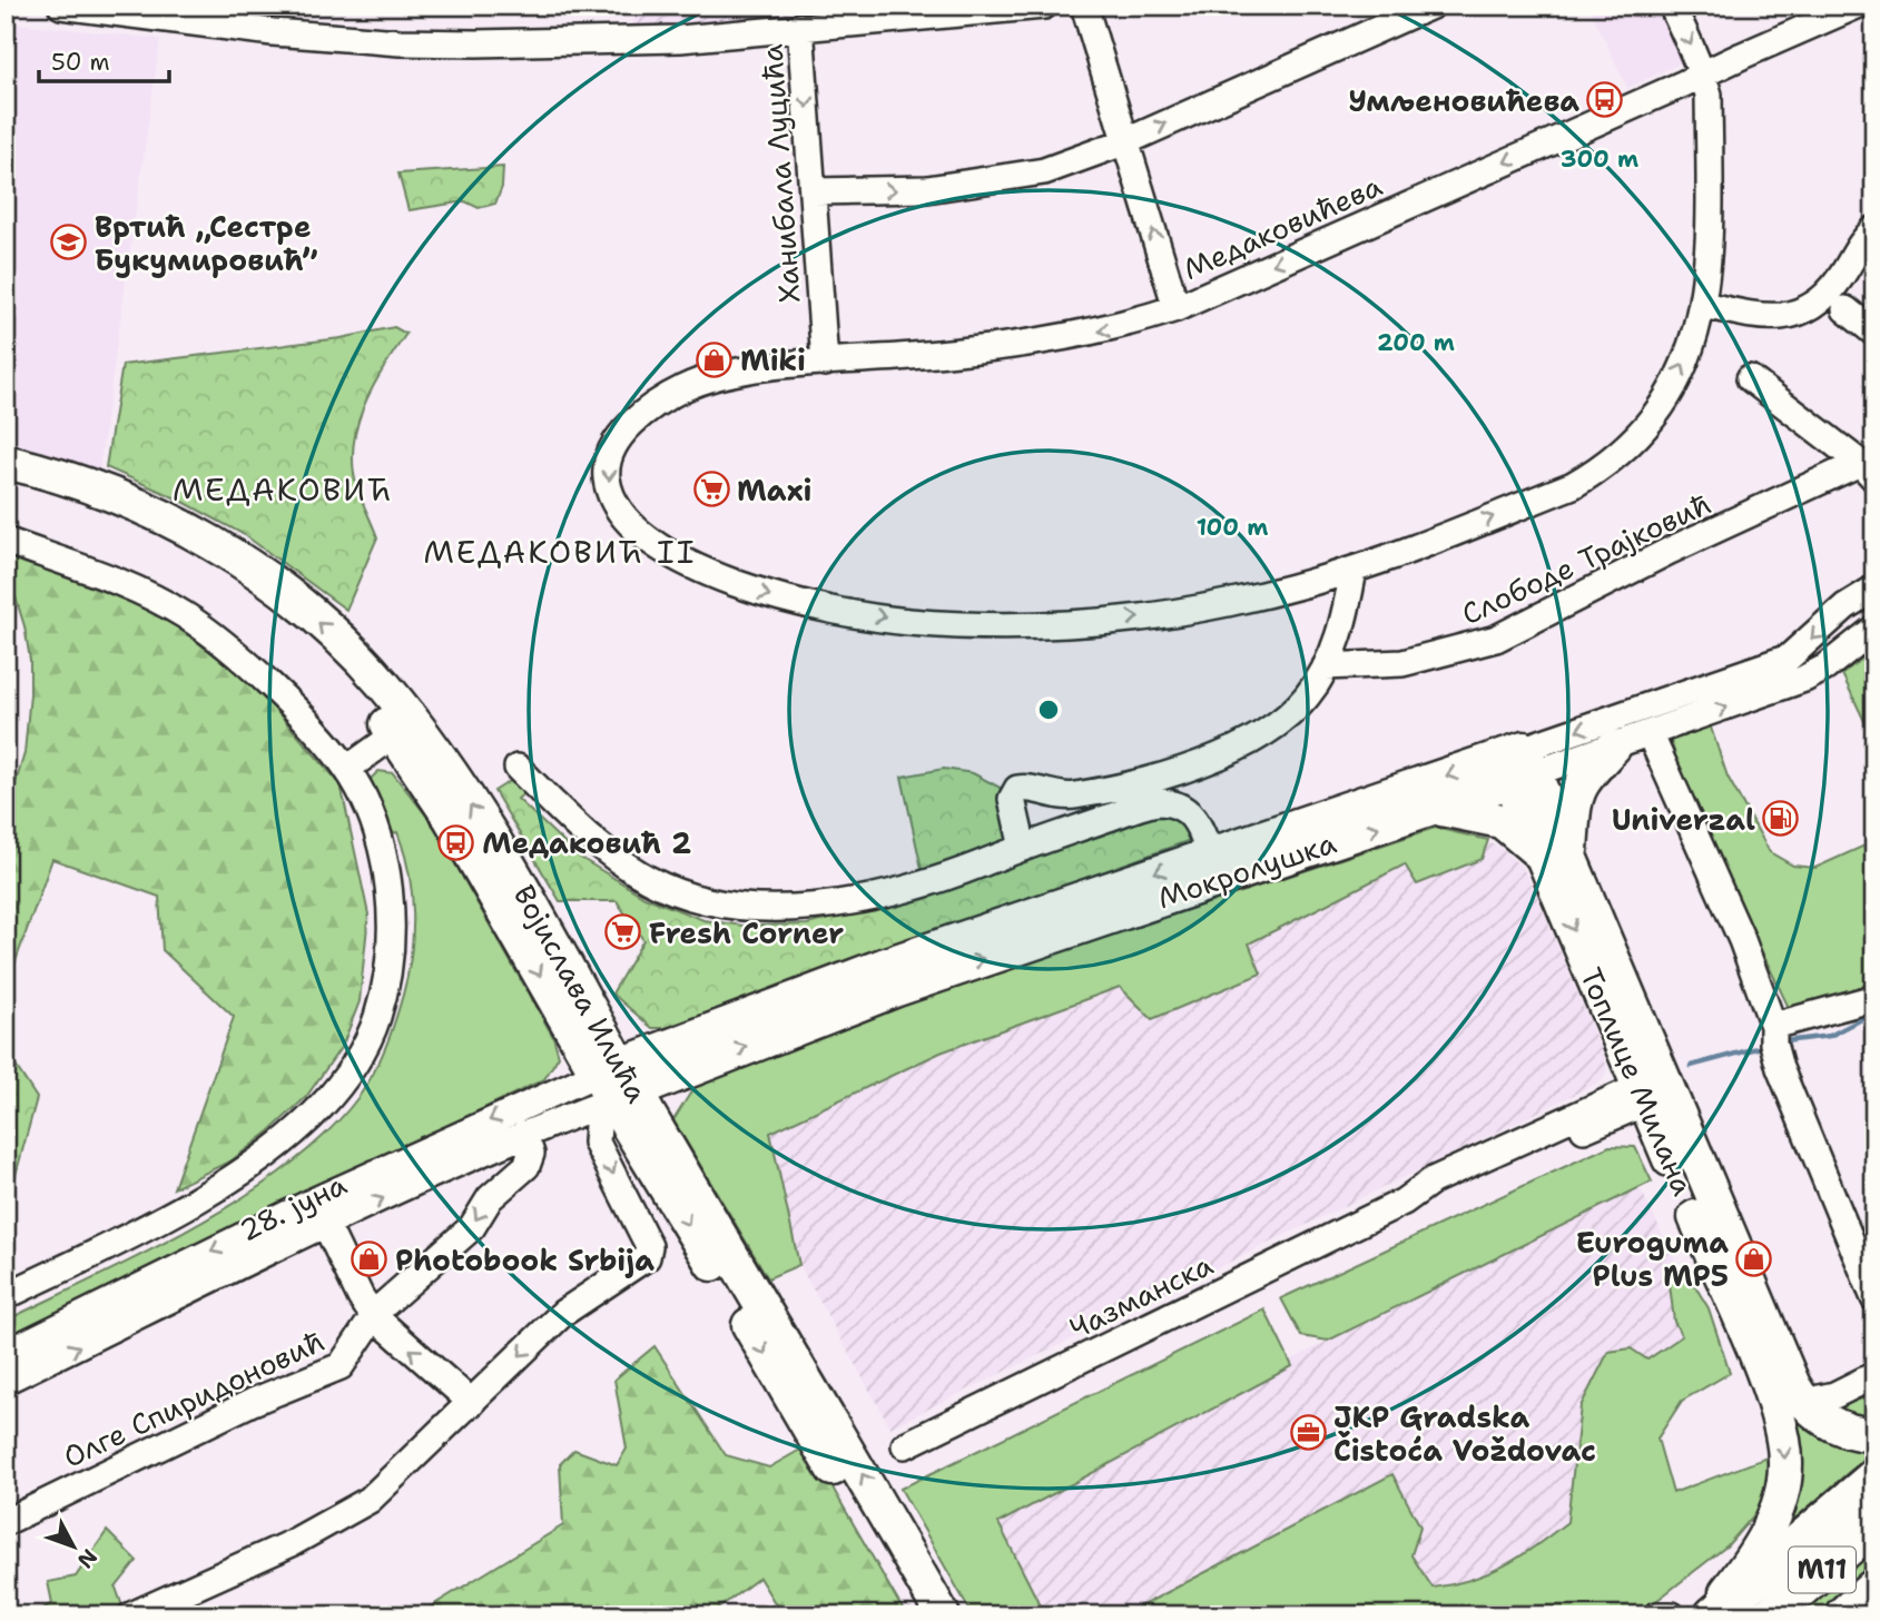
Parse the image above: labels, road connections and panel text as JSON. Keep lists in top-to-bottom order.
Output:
{
  "streets": {
    "highway": ["M11"],
    "main road": ["Мокролушка", "Војислава Илића", "Топлице Милана"],
    "street": [
      "Ханибала Луцића",
      "Медаковићева",
      "Слободе Трајковић",
      "28. јуна",
      "Чазманска",
      "Олге Спиридоновић"
    ]
  },
  "crossings": [
    ["Ханибала Луцића", "Медаковићева"],
    ["Мокролушка", "Војислава Илића"],
    ["Мокролушка", "Топлице Милана"],
    ["Мокролушка", "28. јуна"],
    ["Војислава Илића", "28. јуна"],
    ["Топлице Милана", "Чазманска"],
    ["28. јуна", "Олге Спиридоновић"]
  ],
  "one_way": ["Ханибала Луцића"],
  "districts": ["МЕДАКОВИЋ", "МЕДАКОВИЋ II"],
  "places": {
    "bus stop": ["Умљеновићева", "Медаковић 2"],
    "school or university": ["Вртић „Сестре Букумировић”"],
    "shop": ["Miki", "Euroguma Plus MP5", "Photobook Srbija"],
    "supermarket": ["Maxi", "Fresh Corner"],
    "fuel station": ["Univerzal"],
    "office": ["JKP Gradska Čistoća Voždovac"]
  },
  "scale_bar": "50 m",
  "north": "bottom right",
  "rings": ["300 m", "200 m", "100 m"]
}
